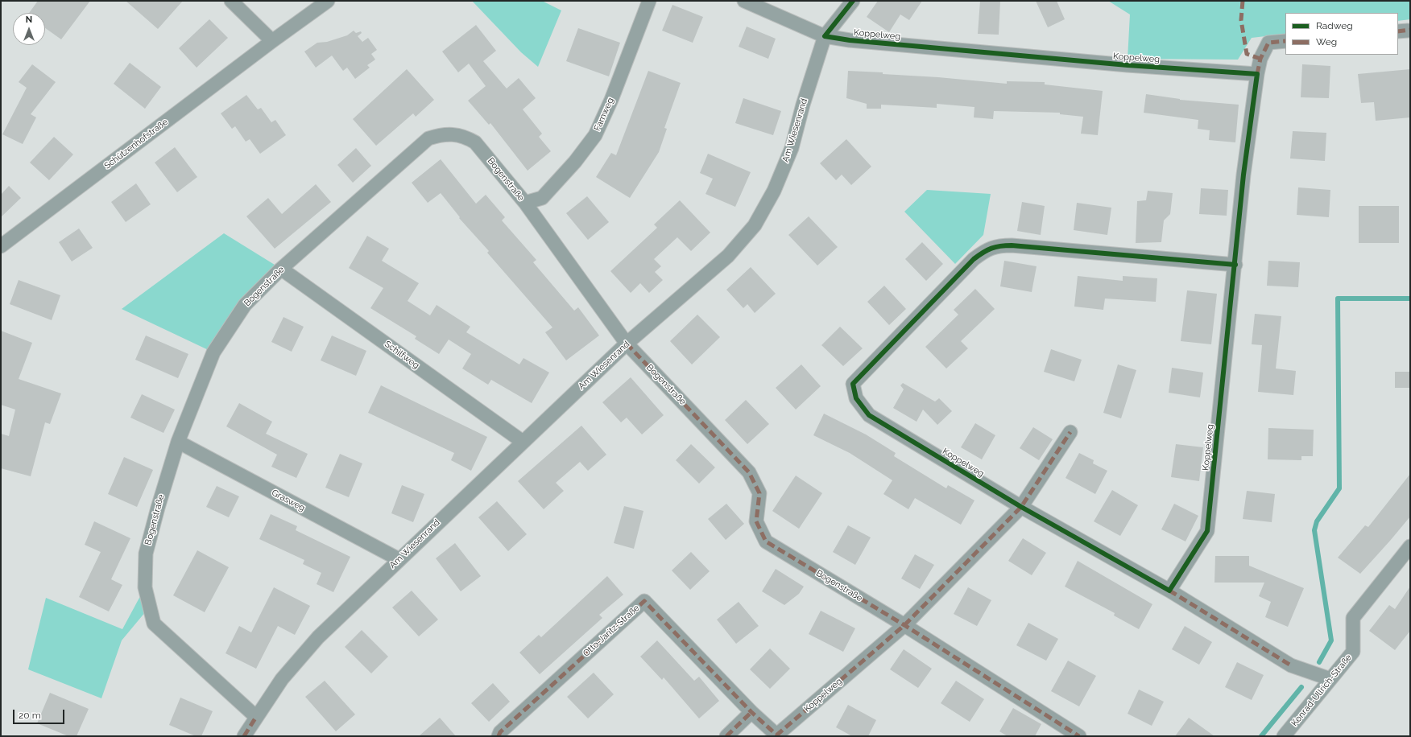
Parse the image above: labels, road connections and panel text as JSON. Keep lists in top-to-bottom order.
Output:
{
  "streets": {
    "street": [
      "Koppelweg",
      "Farnweg",
      "Am Wiesenrand",
      "Schützenhofstraße",
      "Bogenstraße",
      "Schilfweg",
      "Grasweg",
      "Otto-Jaritz-Straße",
      "Konrad-Ullrich-Straße"
    ]
  },
  "crossings": [
    ["Koppelweg", "Am Wiesenrand"],
    ["Koppelweg", "Bogenstraße"],
    ["Koppelweg", "Otto-Jaritz-Straße"],
    ["Koppelweg", "Konrad-Ullrich-Straße"],
    ["Farnweg", "Bogenstraße"],
    ["Am Wiesenrand", "Bogenstraße"],
    ["Am Wiesenrand", "Schilfweg"],
    ["Am Wiesenrand", "Grasweg"],
    ["Bogenstraße", "Schilfweg"],
    ["Bogenstraße", "Grasweg"]
  ],
  "legend": ["Radweg", "Weg"],
  "scale_bar": "20 m",
  "north": "top"
}
